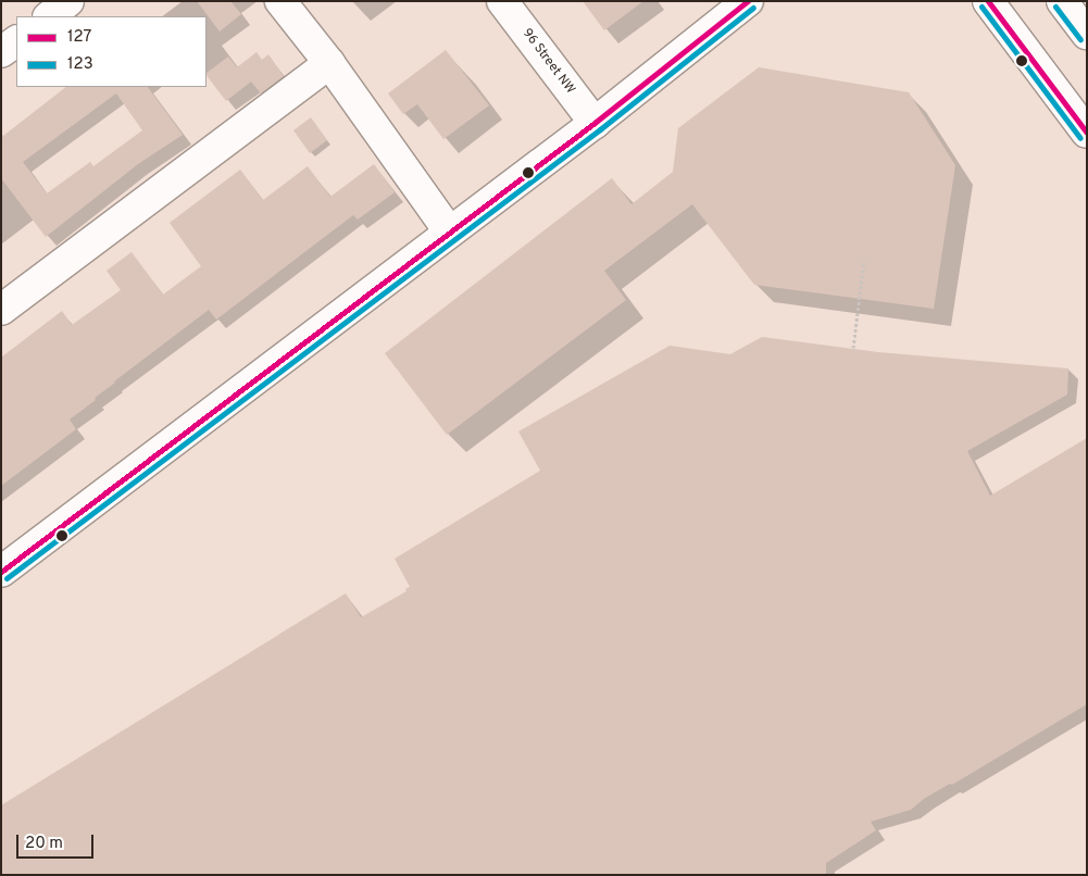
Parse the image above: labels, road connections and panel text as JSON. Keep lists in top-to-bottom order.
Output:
{
  "streets": {
    "street": ["96 Street NW"]
  },
  "lines": ["transit line 127", "transit line 123"],
  "legend": ["127", "123"],
  "scale_bar": "20 m"
}
